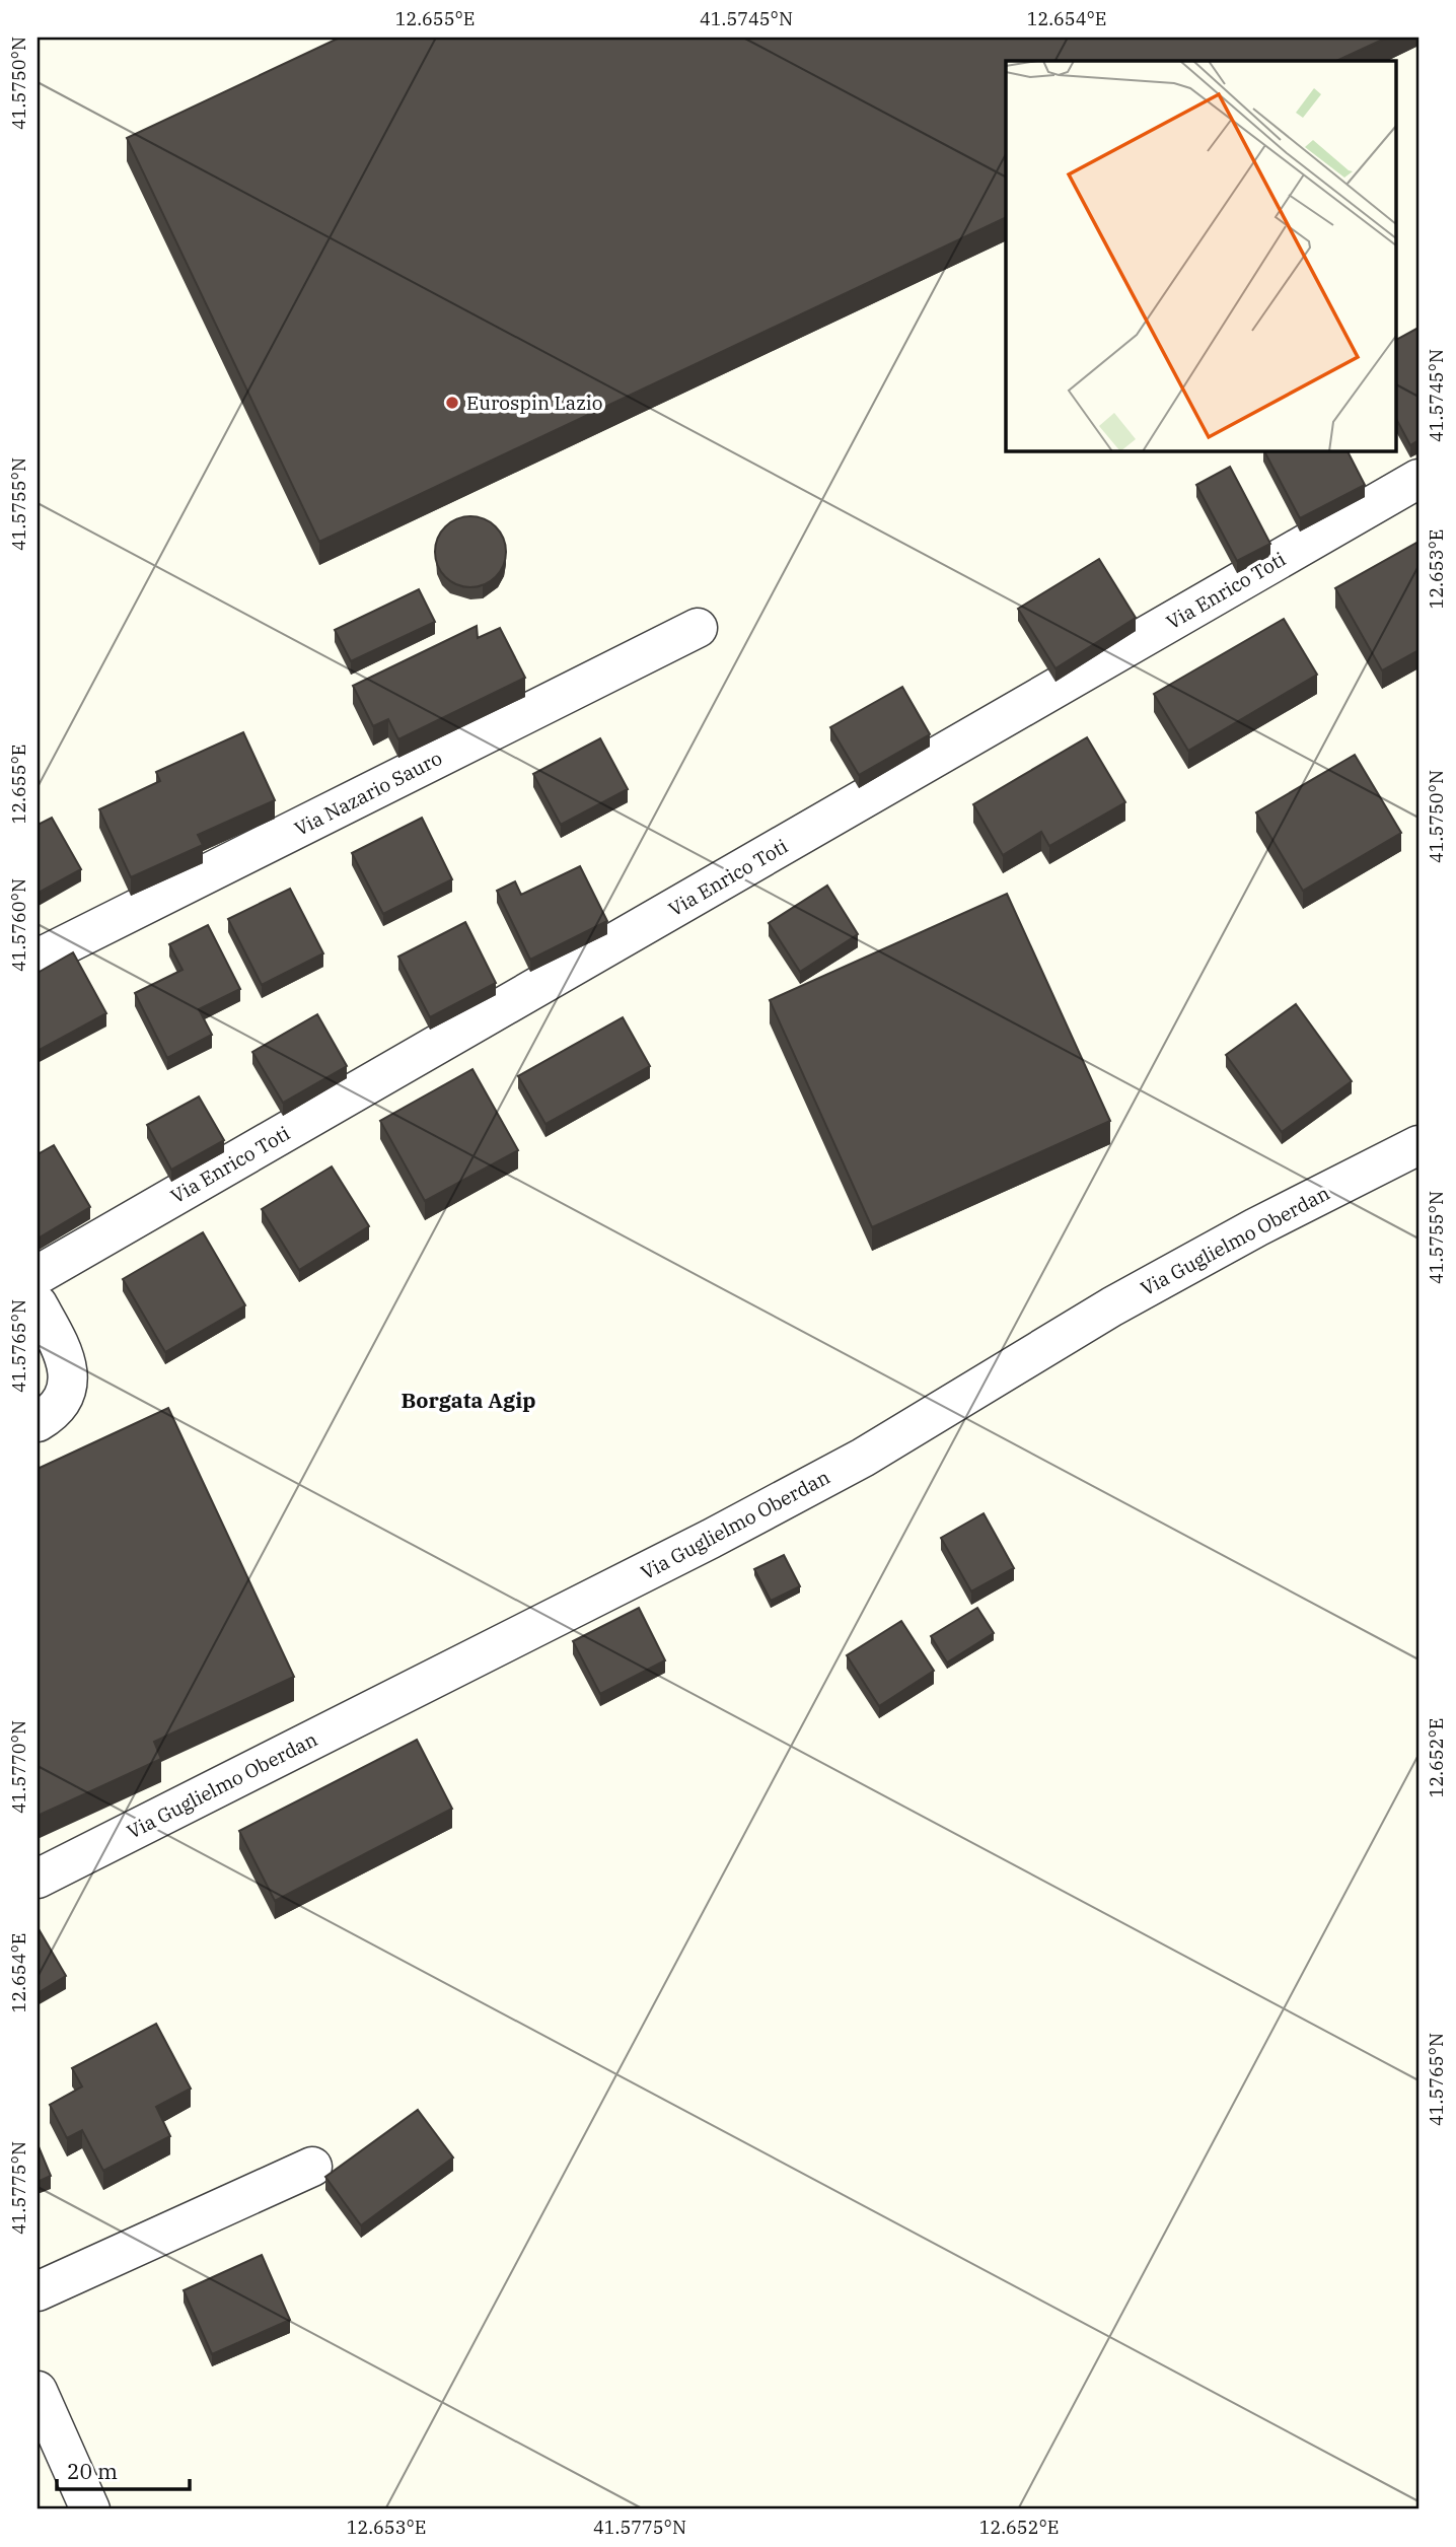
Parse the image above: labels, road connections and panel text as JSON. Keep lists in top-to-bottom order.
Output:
{
  "streets": {
    "street": ["Via Enrico Toti", "Via Nazario Sauro", "Via Guglielmo Oberdan"]
  },
  "districts": ["Borgata Agip"],
  "places": ["Eurospin Lazio"],
  "scale_bar": "20 m",
  "coordinates": [
    "12.655°E",
    "41.5745°N",
    "12.654°E",
    "41.5750°N",
    "41.5755°N",
    "12.653°E",
    "41.5760°N",
    "41.5765°N",
    "12.652°E",
    "41.5770°N",
    "41.5775°N"
  ]
}
